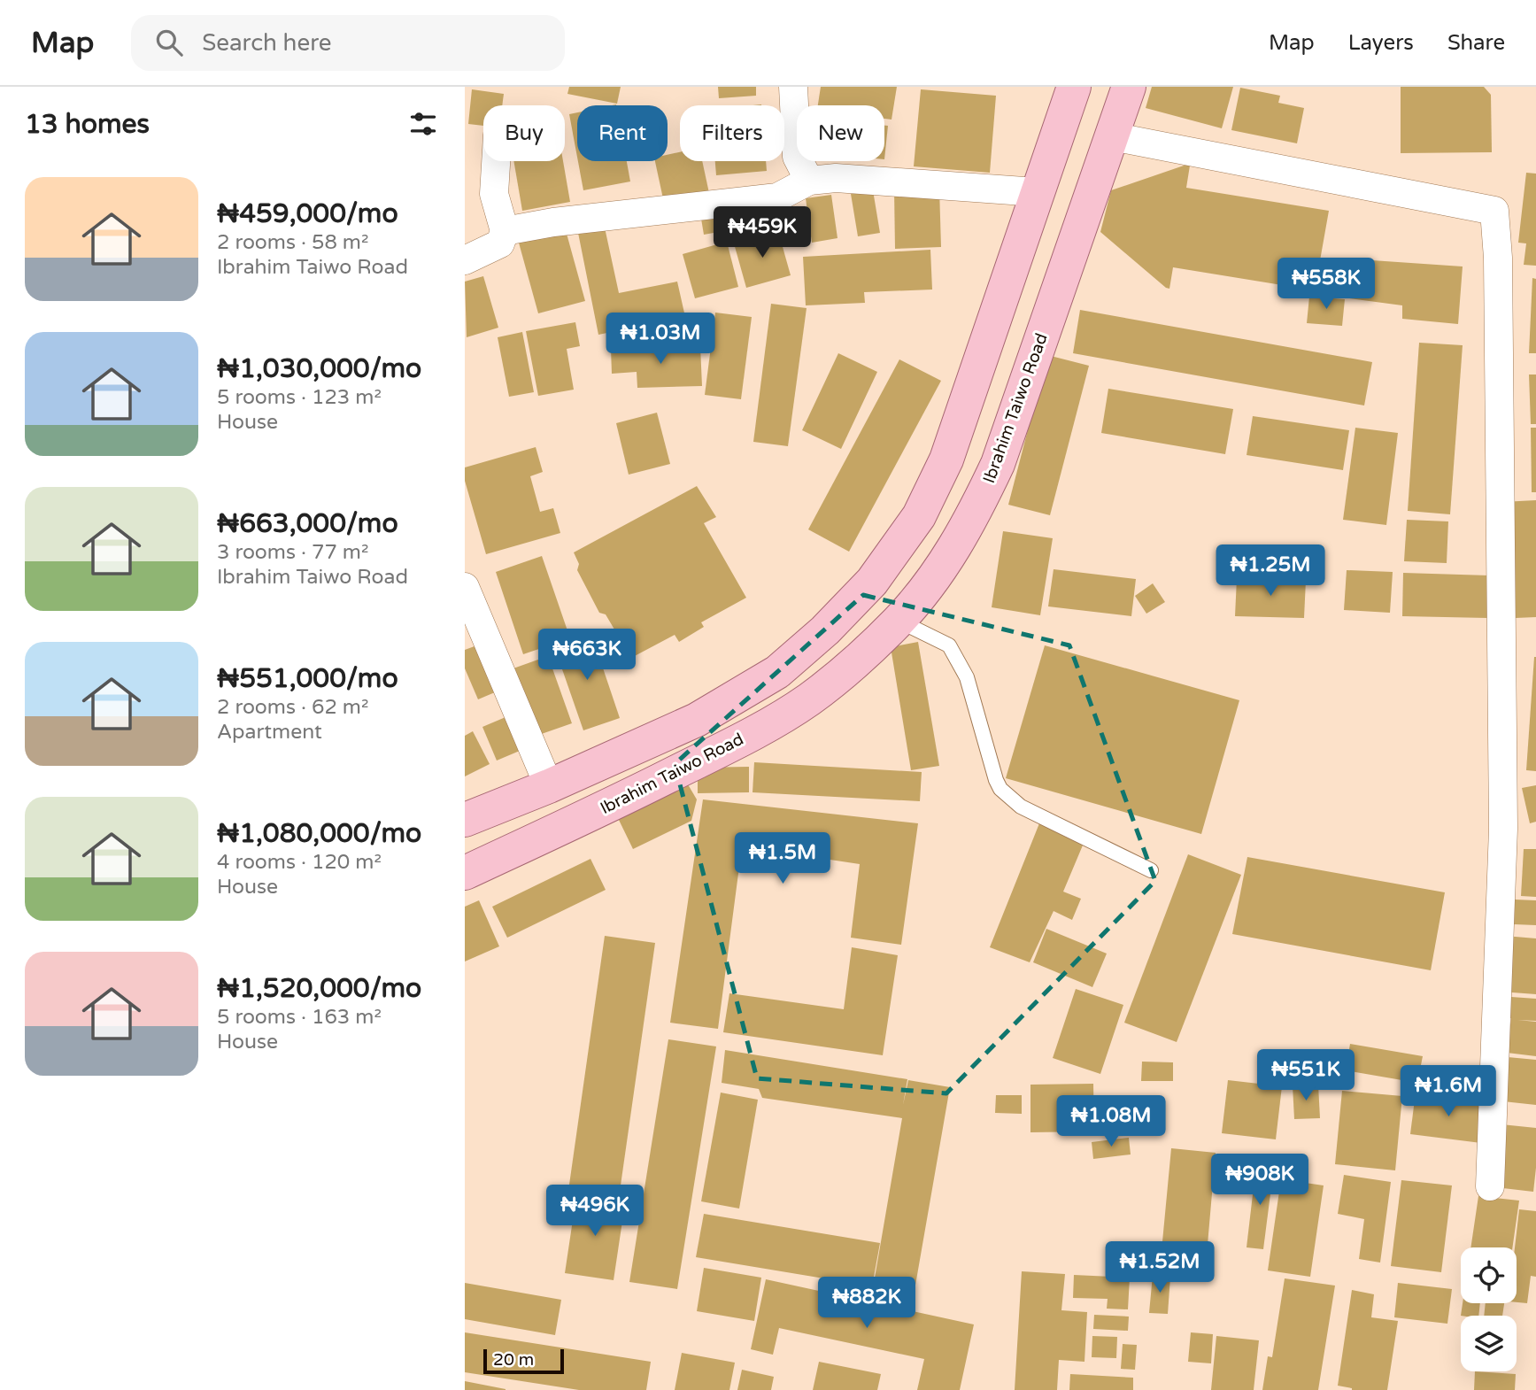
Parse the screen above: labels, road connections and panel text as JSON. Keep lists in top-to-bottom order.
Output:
{
  "streets": {
    "main road": ["Ibrahim Taiwo Road"]
  },
  "scale_bar": "20 m",
  "page": {
    "header": "Map",
    "search": "Search here",
    "nav": ["Map", "Layers", "Share"],
    "heading": "13 homes",
    "chip": [
      "Buy",
      "Rent",
      "Filters",
      "New"
    ],
    "list": [
      {
        "name": "₦459,000/mo",
        "note": "2 rooms · 58 m² · Ibrahim Taiwo Road"
      },
      {
        "name": "₦1,030,000/mo",
        "note": "5 rooms · 123 m² · House"
      },
      {
        "name": "₦663,000/mo",
        "note": "3 rooms · 77 m² · Ibrahim Taiwo Road"
      },
      {
        "name": "₦551,000/mo",
        "note": "2 rooms · 62 m² · Apartment"
      },
      {
        "name": "₦1,080,000/mo",
        "note": "4 rooms · 120 m² · House"
      },
      {
        "name": "₦1,520,000/mo",
        "note": "5 rooms · 163 m² · House"
      }
    ],
    "price": [
      "₦459K",
      "₦558K",
      "₦1.03M",
      "₦1.25M",
      "₦663K",
      "₦1.5M",
      "₦551K",
      "₦1.6M",
      "₦1.08M",
      "₦908K",
      "₦496K",
      "₦1.52M",
      "₦882K"
    ],
    "scale": "20 m"
  }
}
